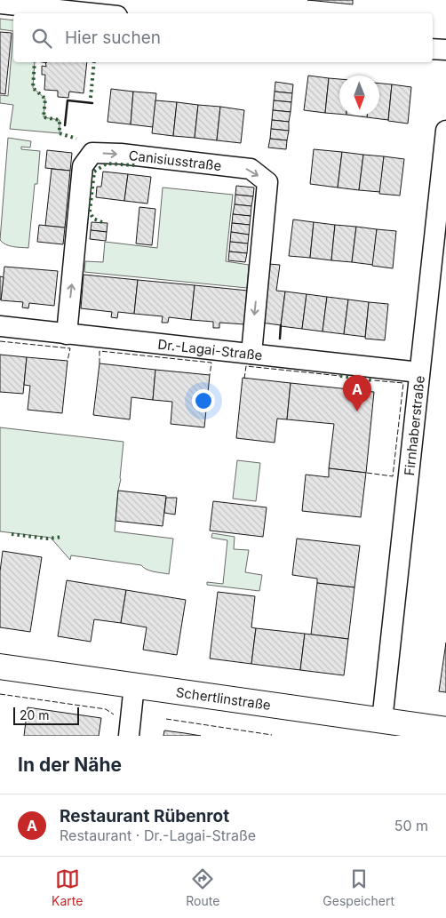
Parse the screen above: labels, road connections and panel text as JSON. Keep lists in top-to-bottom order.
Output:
{
  "streets": {
    "street": [
      "Canisiusstraße",
      "Dr.-Lagai-Straße",
      "Firnhaberstraße",
      "Schertlinstraße"
    ]
  },
  "crossings": [
    ["Canisiusstraße", "Dr.-Lagai-Straße"],
    ["Dr.-Lagai-Straße", "Firnhaberstraße"],
    ["Firnhaberstraße", "Schertlinstraße"]
  ],
  "scale_bar": "20 m",
  "north": "bottom",
  "page": {
    "search": "Hier suchen",
    "pins": "A",
    "scale": "20 m",
    "heading": "In der Nähe",
    "list": [
      {
        "mark": "A",
        "name": "Restaurant Rübenrot",
        "note": "Restaurant · Dr.-Lagai-Straße",
        "value": "50 m"
      }
    ],
    "nav": ["Karte", "Route", "Gespeichert"]
  }
}
